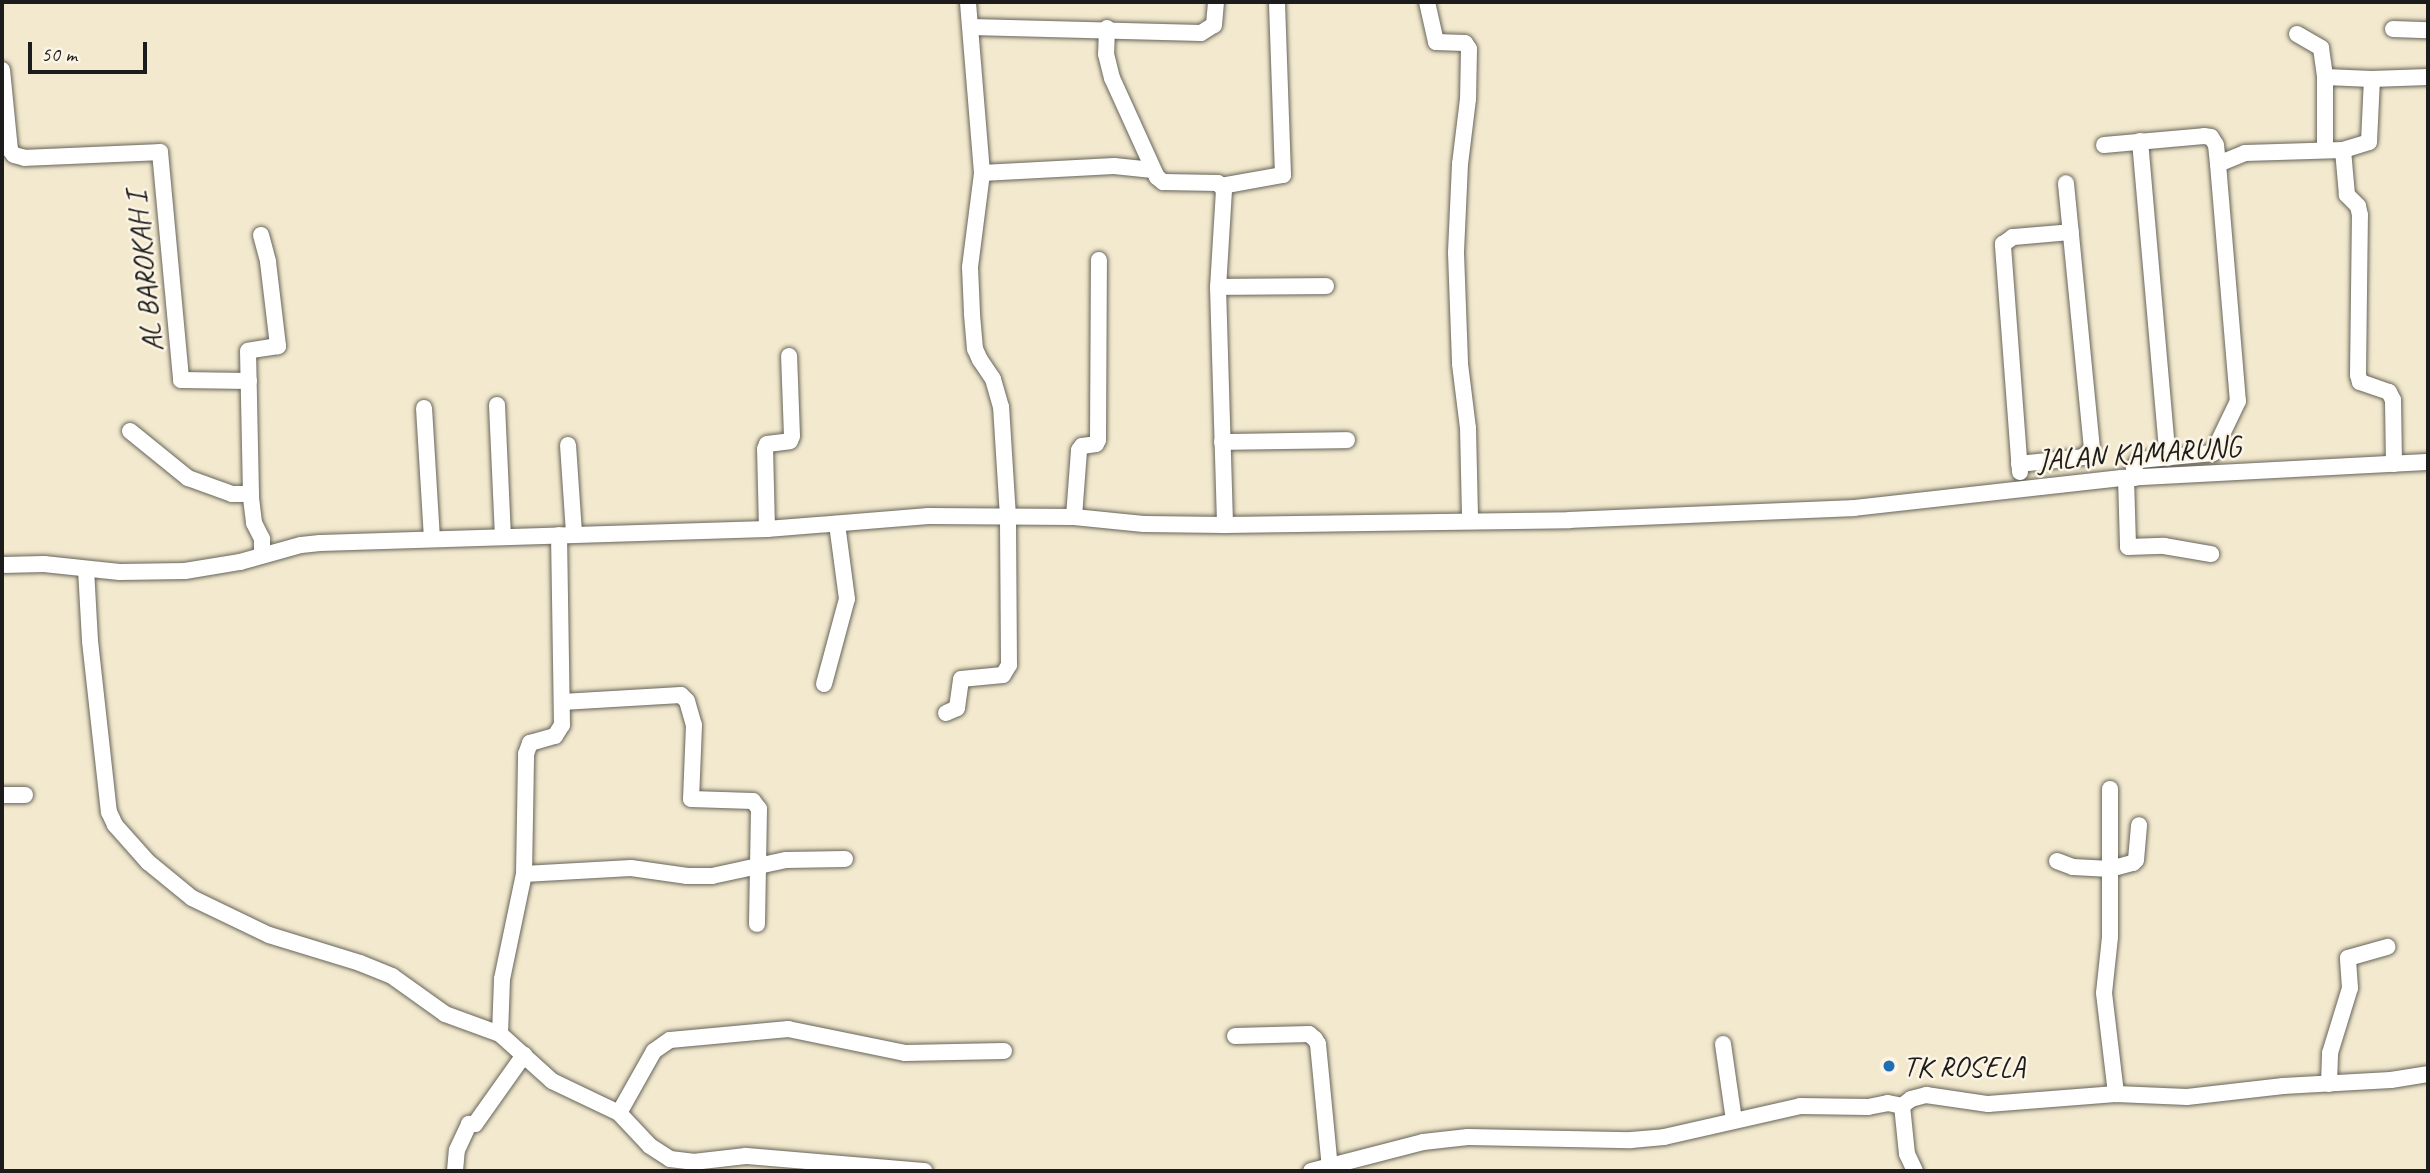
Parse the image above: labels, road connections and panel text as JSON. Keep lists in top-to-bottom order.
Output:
{
  "streets": {
    "street": ["AL BAROKAH I", "JALAN KAMARUNG"]
  },
  "places": ["TK ROSELA"],
  "scale_bar": "50 m"
}
